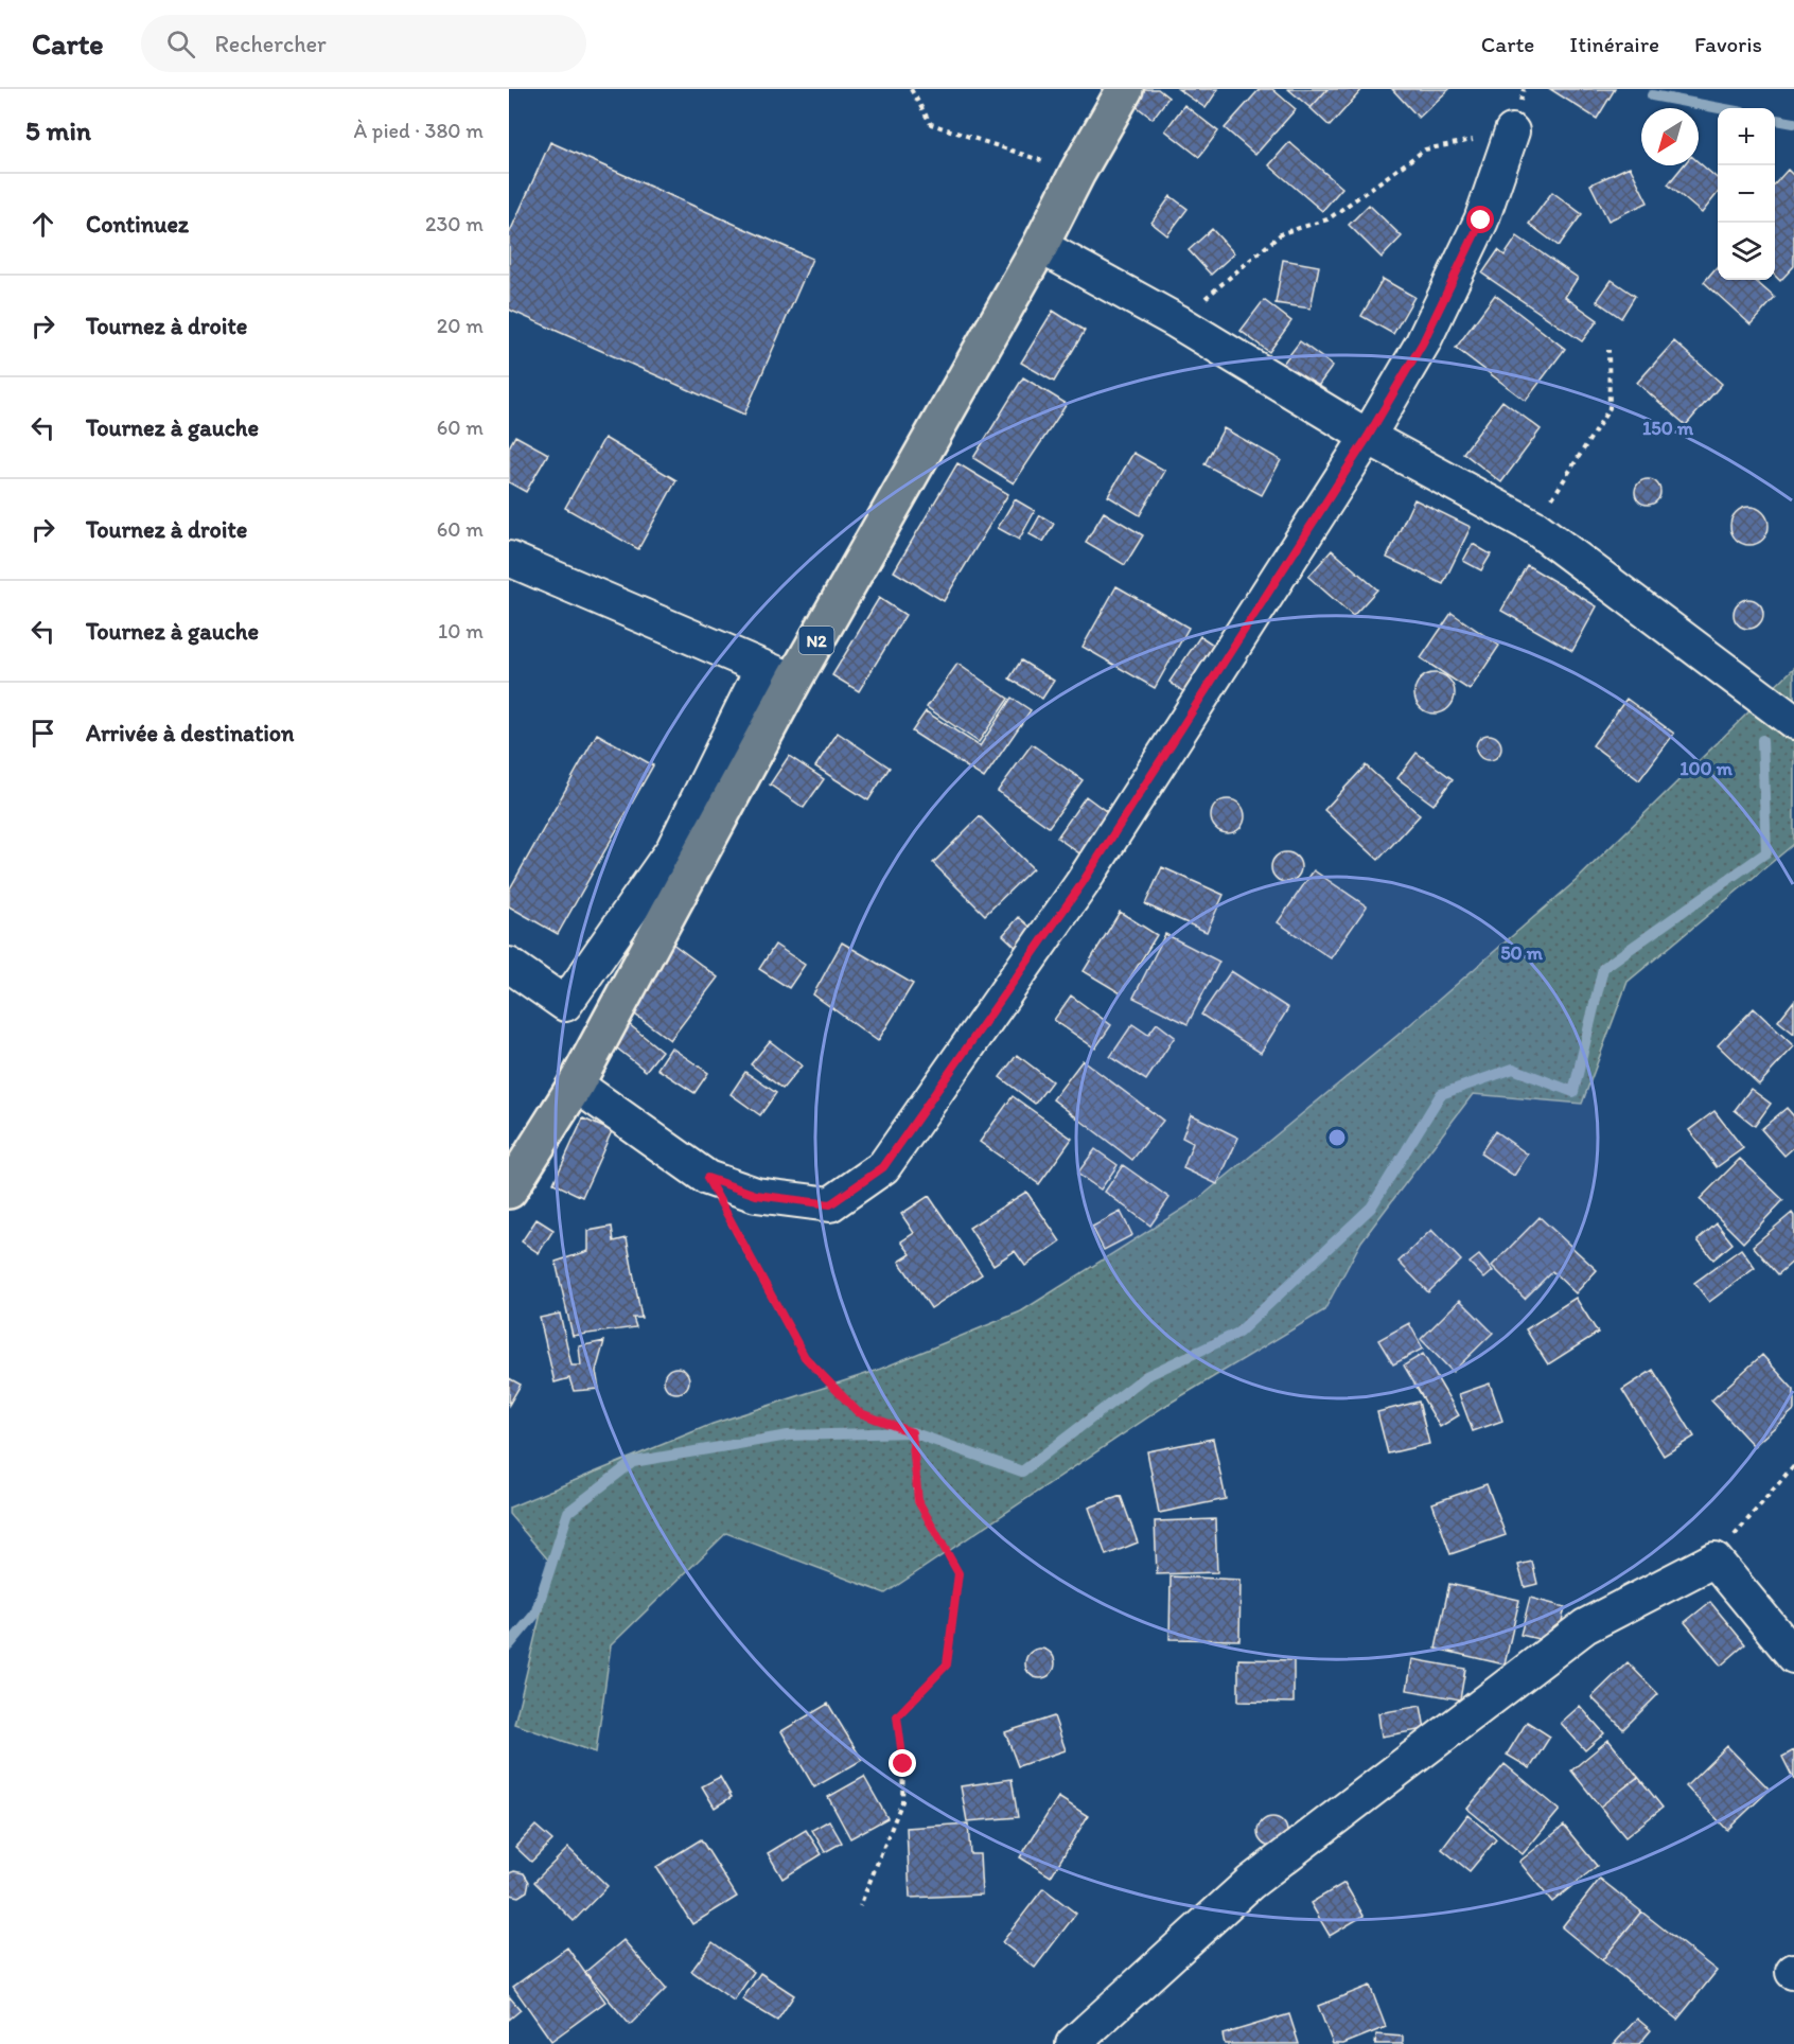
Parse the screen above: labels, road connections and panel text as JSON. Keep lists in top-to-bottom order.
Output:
{
  "streets": {
    "highway": ["N2"]
  },
  "north": "bottom left",
  "page": {
    "header": "Carte",
    "search": "Rechercher",
    "nav": ["Carte", "Itinéraire", "Favoris"],
    "heading": ["5 min", "À pied · 380 m"],
    "map_buttons": ["+", "−"],
    "list": [
      ["Continuez", "230 m"],
      ["Tournez à droite", "20 m"],
      ["Tournez à gauche", "60 m"],
      ["Tournez à droite", "60 m"],
      ["Tournez à gauche", "10 m"],
      "Arrivée à destination"
    ]
  },
  "rings": ["150 m", "100 m", "50 m"]
}
